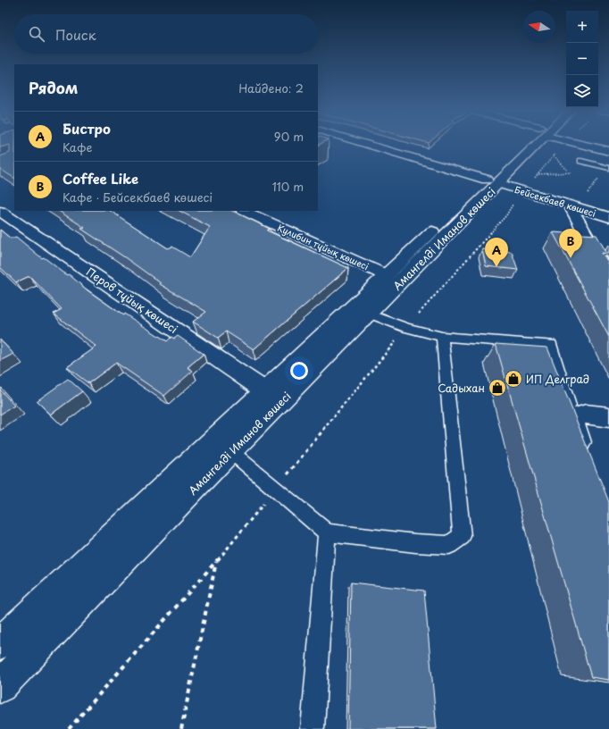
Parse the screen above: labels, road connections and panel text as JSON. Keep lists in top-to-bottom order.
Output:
{
  "streets": {
    "main road": [
      "Бейсекбаев көшесі",
      "Амангелді Иманов көшесі",
      "Кулибин тұйық көшесі",
      "Перов тұйық көшесі"
    ]
  },
  "crossings": [
    ["Бейсекбаев көшесі", "Амангелді Иманов көшесі"],
    ["Амангелді Иманов көшесі", "Кулибин тұйық көшесі"],
    ["Амангелді Иманов көшесі", "Перов тұйық көшесі"]
  ],
  "places": {
    "shop": ["ИП Делград", "Садыхан"]
  },
  "north": "left",
  "page": {
    "map_buttons": ["+", "−"],
    "search": "Поиск",
    "heading": ["Рядом", "Найдено: 2"],
    "list": [
      {
        "mark": "A",
        "name": "Бистро",
        "note": "Кафе",
        "value": "90 m"
      },
      {
        "mark": "B",
        "name": "Coffee Like",
        "note": "Кафе · Бейсекбаев көшесі",
        "value": "110 m"
      }
    ],
    "pins": ["B", "A"]
  }
}
